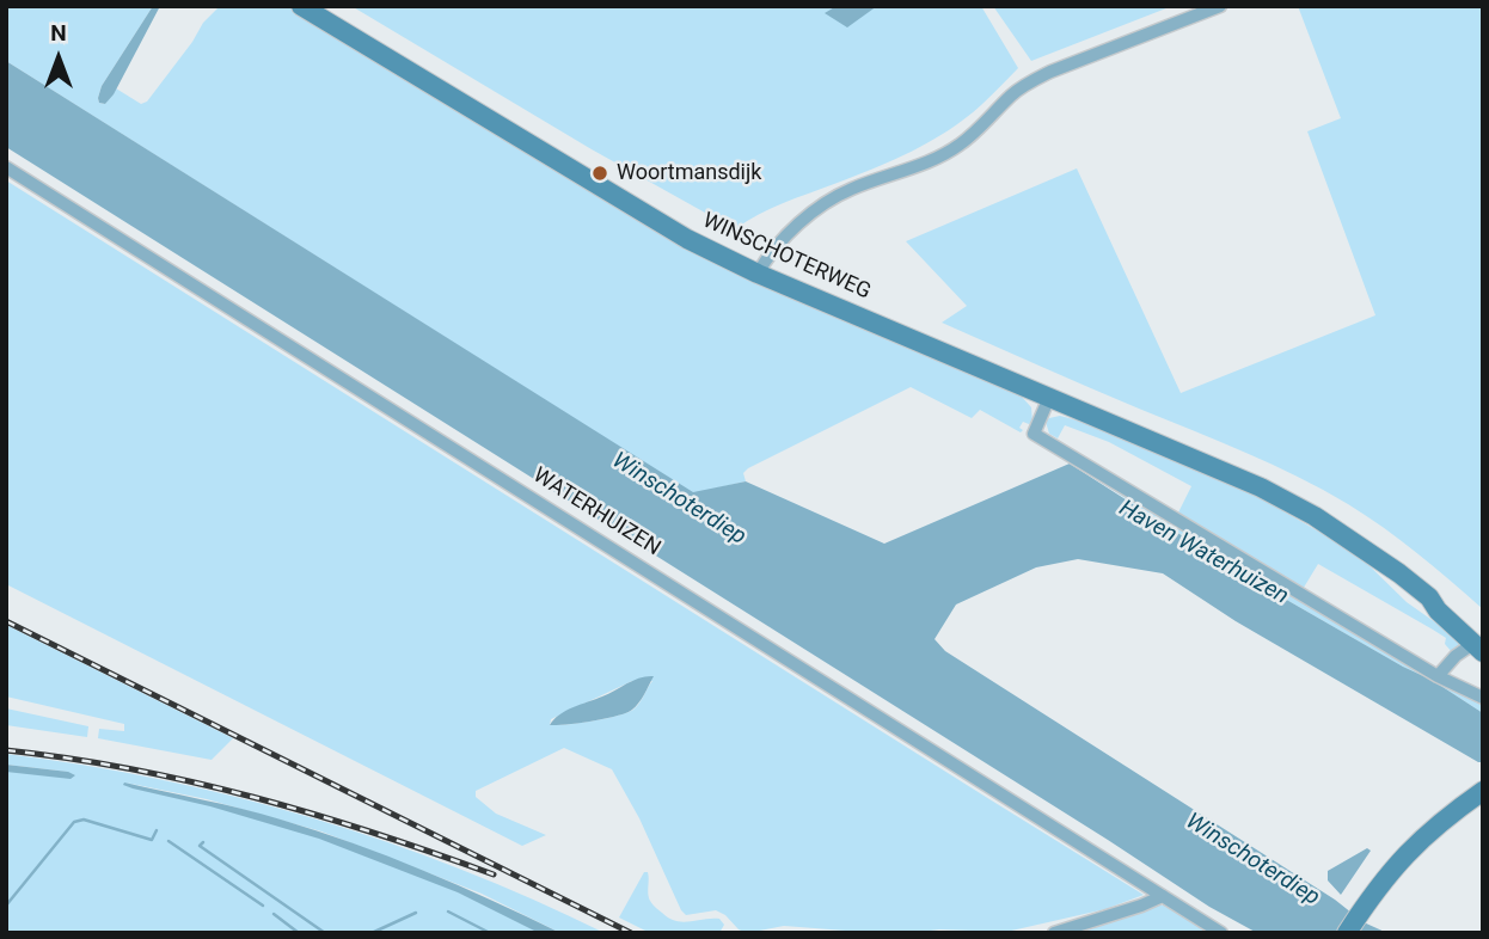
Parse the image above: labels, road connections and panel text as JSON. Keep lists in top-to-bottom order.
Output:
{
  "streets": {
    "main road": ["WINSCHOTERWEG"],
    "street": ["WATERHUIZEN"]
  },
  "water": ["Winschoterdiep", "Haven Waterhuizen"],
  "places": ["Woortmansdijk"],
  "north": "top"
}
